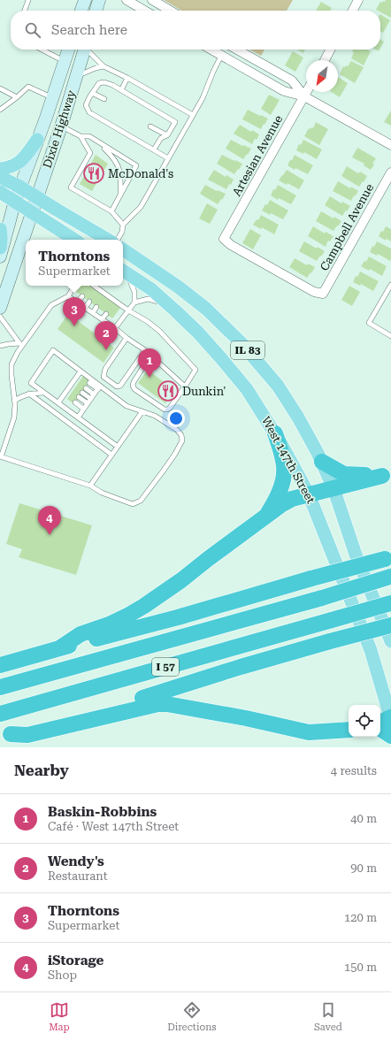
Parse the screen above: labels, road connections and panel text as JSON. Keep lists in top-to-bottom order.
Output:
{
  "streets": {
    "highway": ["I 57"],
    "main road": ["Dixie Highway", "IL 83", "West 147th Street"],
    "street": ["Artesian Avenue", "Campbell Avenue"]
  },
  "crossings": [
    ["Artesian Avenue", "Campbell Avenue"]
  ],
  "places": {
    "restaurant": ["McDonald's", "Dunkin'"]
  },
  "north": "bottom left",
  "page": {
    "search": "Search here",
    "popup": ["Thorntons", "Supermarket"],
    "pins": [
      "3",
      "2",
      "1",
      "4"
    ],
    "heading": ["Nearby", "4 results"],
    "list": [
      {
        "mark": "1",
        "name": "Baskin-Robbins",
        "note": "Café · West 147th Street",
        "value": "40 m"
      },
      {
        "mark": "2",
        "name": "Wendy's",
        "note": "Restaurant",
        "value": "90 m"
      },
      {
        "mark": "3",
        "name": "Thorntons",
        "note": "Supermarket",
        "value": "120 m"
      },
      {
        "mark": "4",
        "name": "iStorage",
        "note": "Shop",
        "value": "150 m"
      }
    ],
    "nav": ["Map", "Directions", "Saved"]
  }
}
